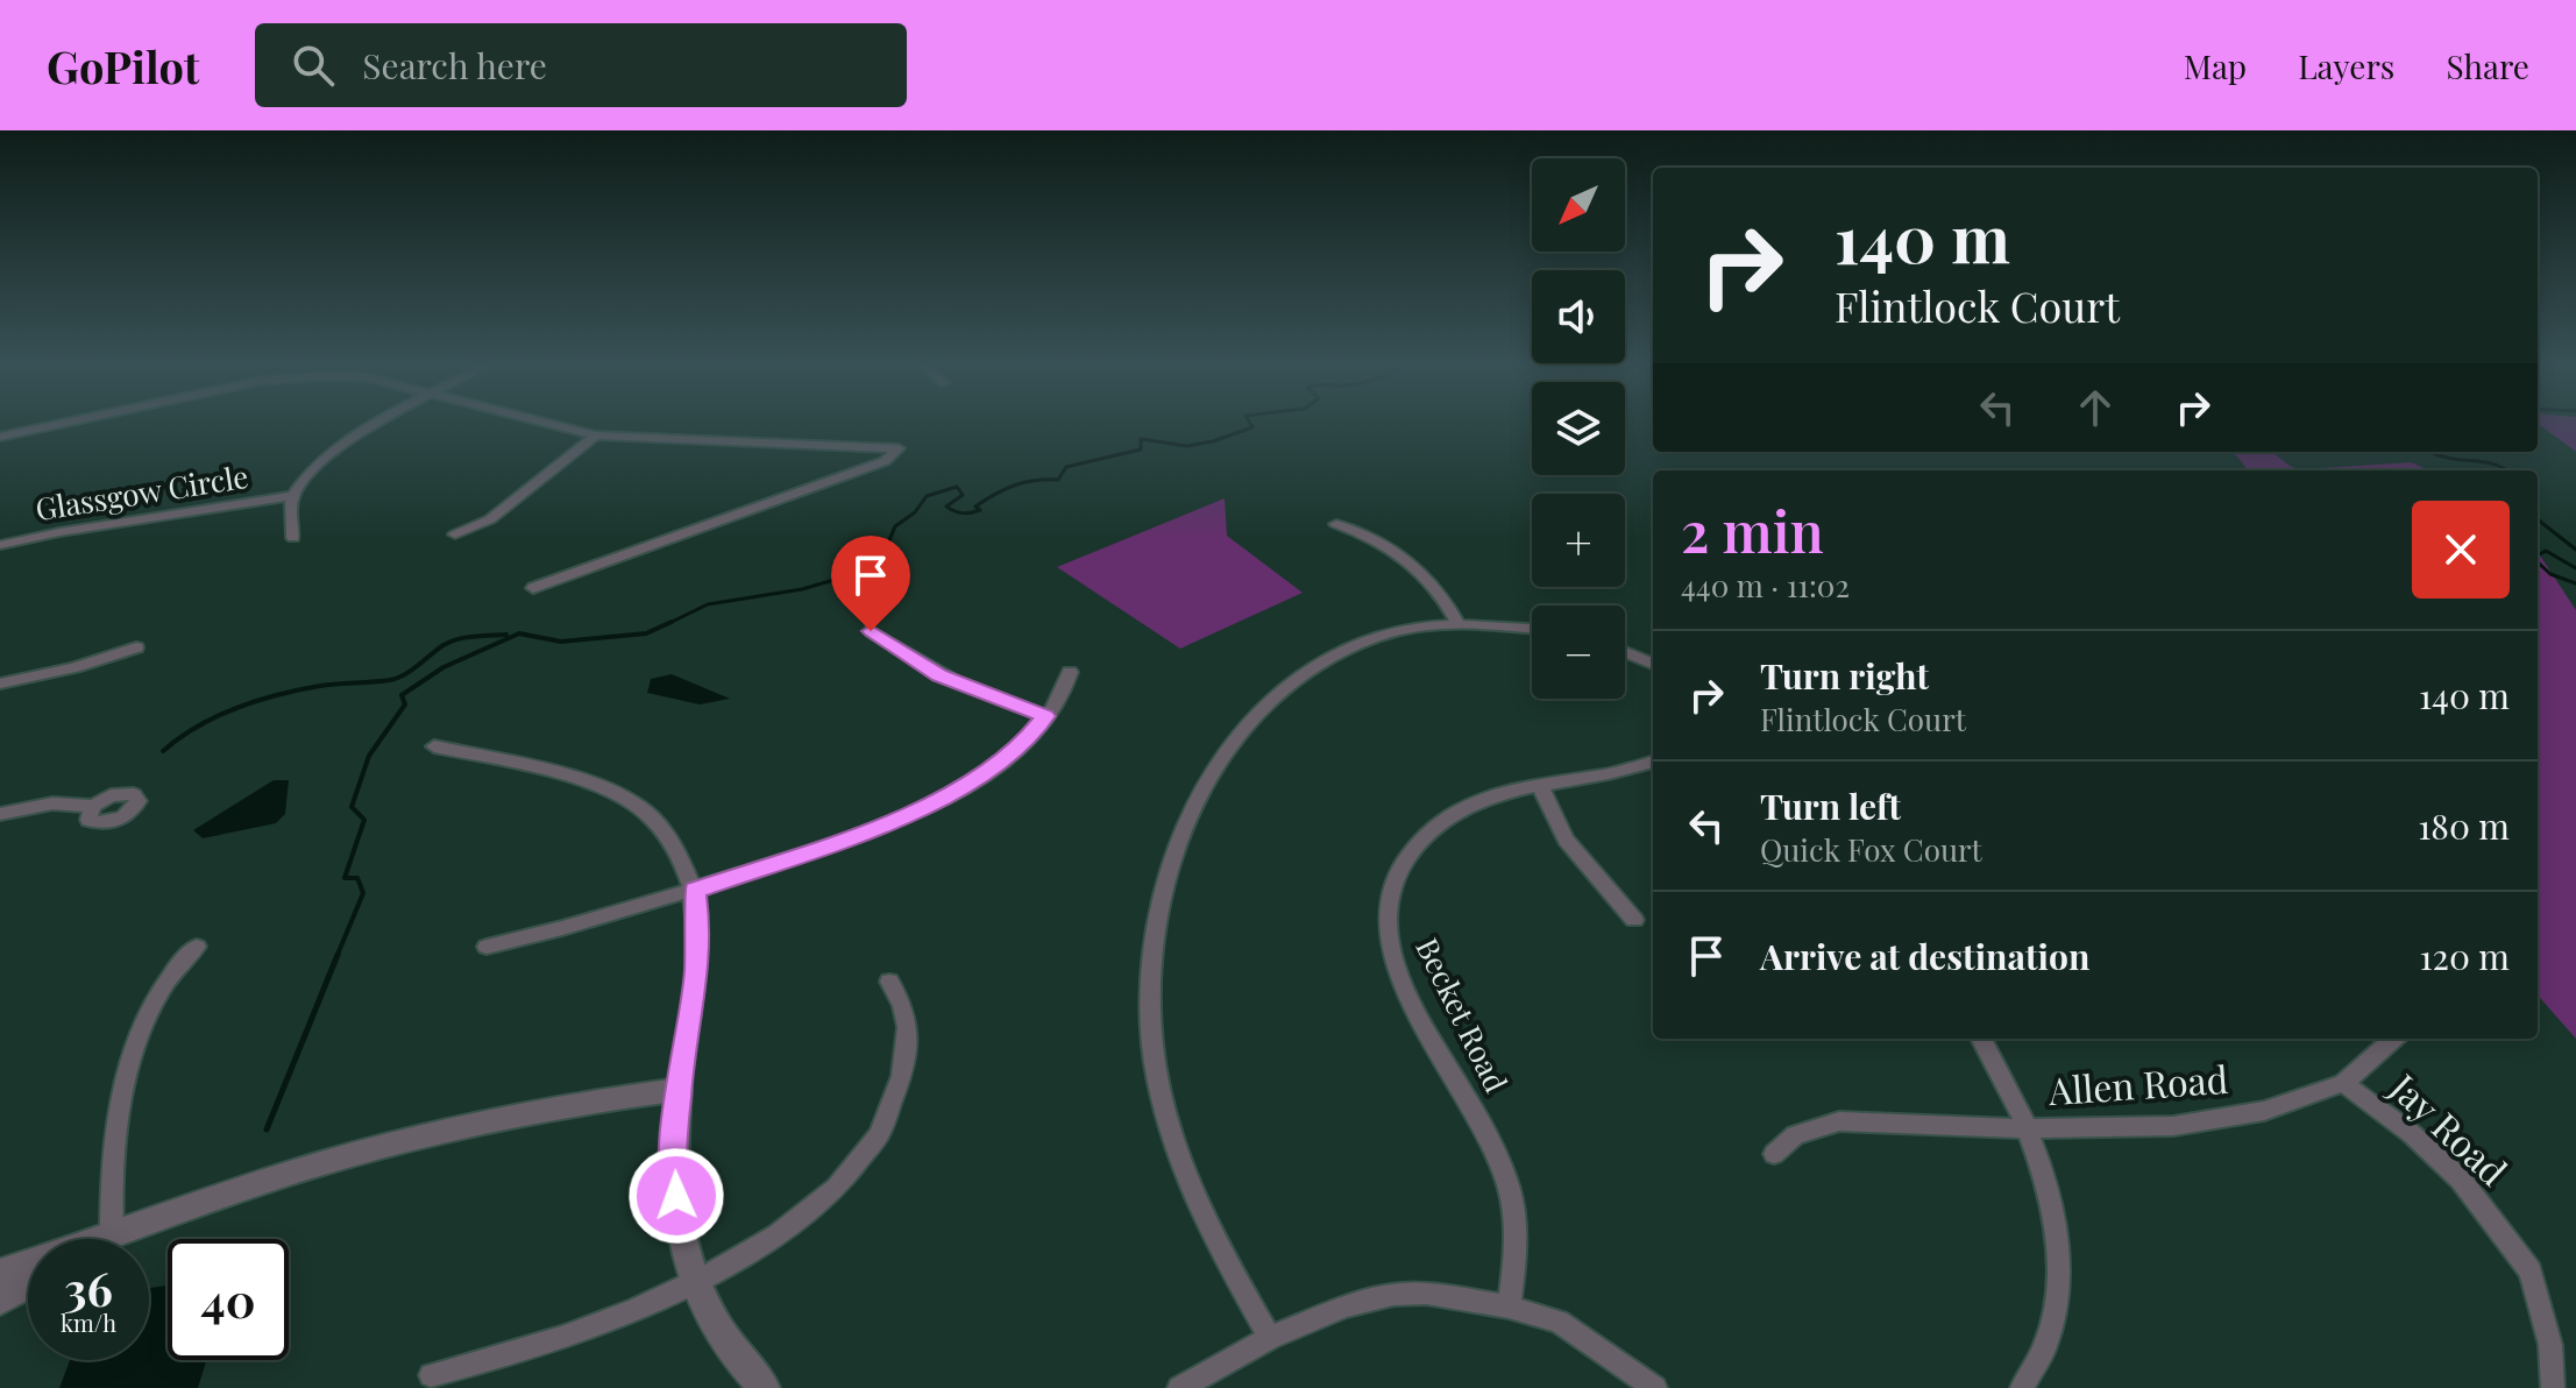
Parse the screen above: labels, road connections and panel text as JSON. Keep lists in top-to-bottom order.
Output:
{
  "streets": {
    "street": [
      "Glassgow Circle",
      "Becket Road",
      "Allen Road",
      "Jay Road"
    ]
  },
  "crossings": [
    ["Allen Road", "Jay Road"]
  ],
  "north": "bottom left",
  "page": {
    "header": "GoPilot",
    "search": "Search here",
    "nav": ["Map", "Layers", "Share"],
    "map_buttons": ["+", "−"],
    "turn": ["140 m", "Flintlock Court"],
    "heading": ["2 min", "440 m · 11:02"],
    "list": [
      {
        "name": "Turn right",
        "note": "Flintlock Court",
        "value": "140 m"
      },
      {
        "name": "Turn left",
        "note": "Quick Fox Court",
        "value": "180 m"
      },
      {
        "name": "Arrive at destination",
        "value": "120 m"
      }
    ],
    "speed": "36 km/h",
    "limit": "40"
  }
}
